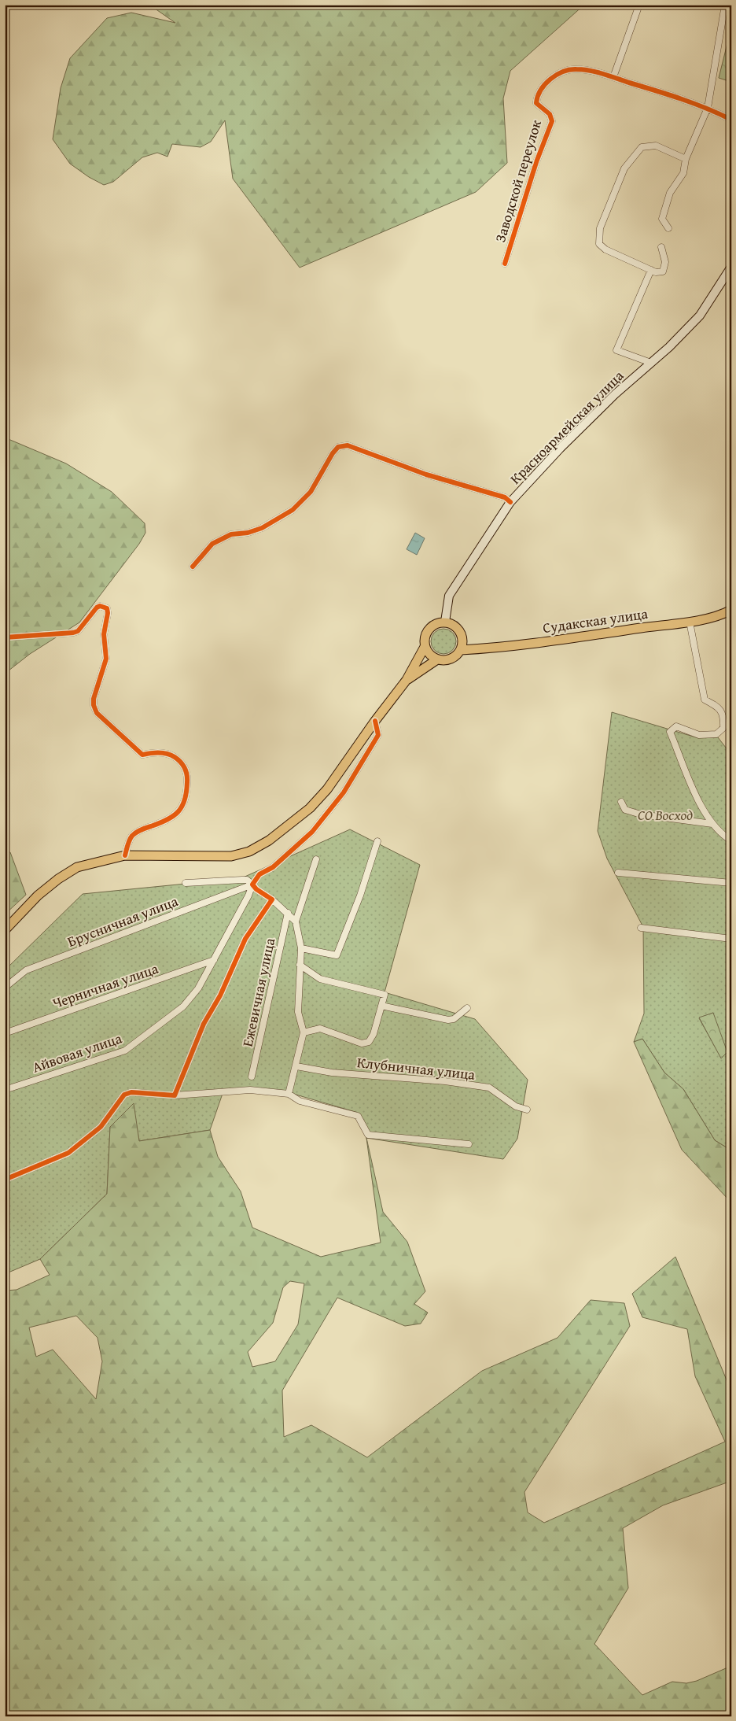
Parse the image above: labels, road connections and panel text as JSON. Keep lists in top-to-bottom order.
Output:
{
  "streets": {
    "main road": ["Красноармейская улица", "Судакская улица"],
    "street": [
      "Заводской переулок",
      "Брусничная улица",
      "Черничная улица",
      "Ежевичная улица",
      "Айвовая улица",
      "Клубничная улица"
    ]
  },
  "crossings": [
    ["Красноармейская улица", "Судакская улица"],
    ["Брусничная улица", "Айвовая улица"],
    ["Черничная улица", "Айвовая улица"]
  ],
  "parks": ["СО Восход"]
}
